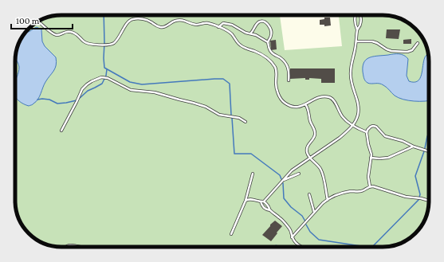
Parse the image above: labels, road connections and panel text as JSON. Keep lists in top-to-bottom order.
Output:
{
  "scale_bar": "100 m"
}
